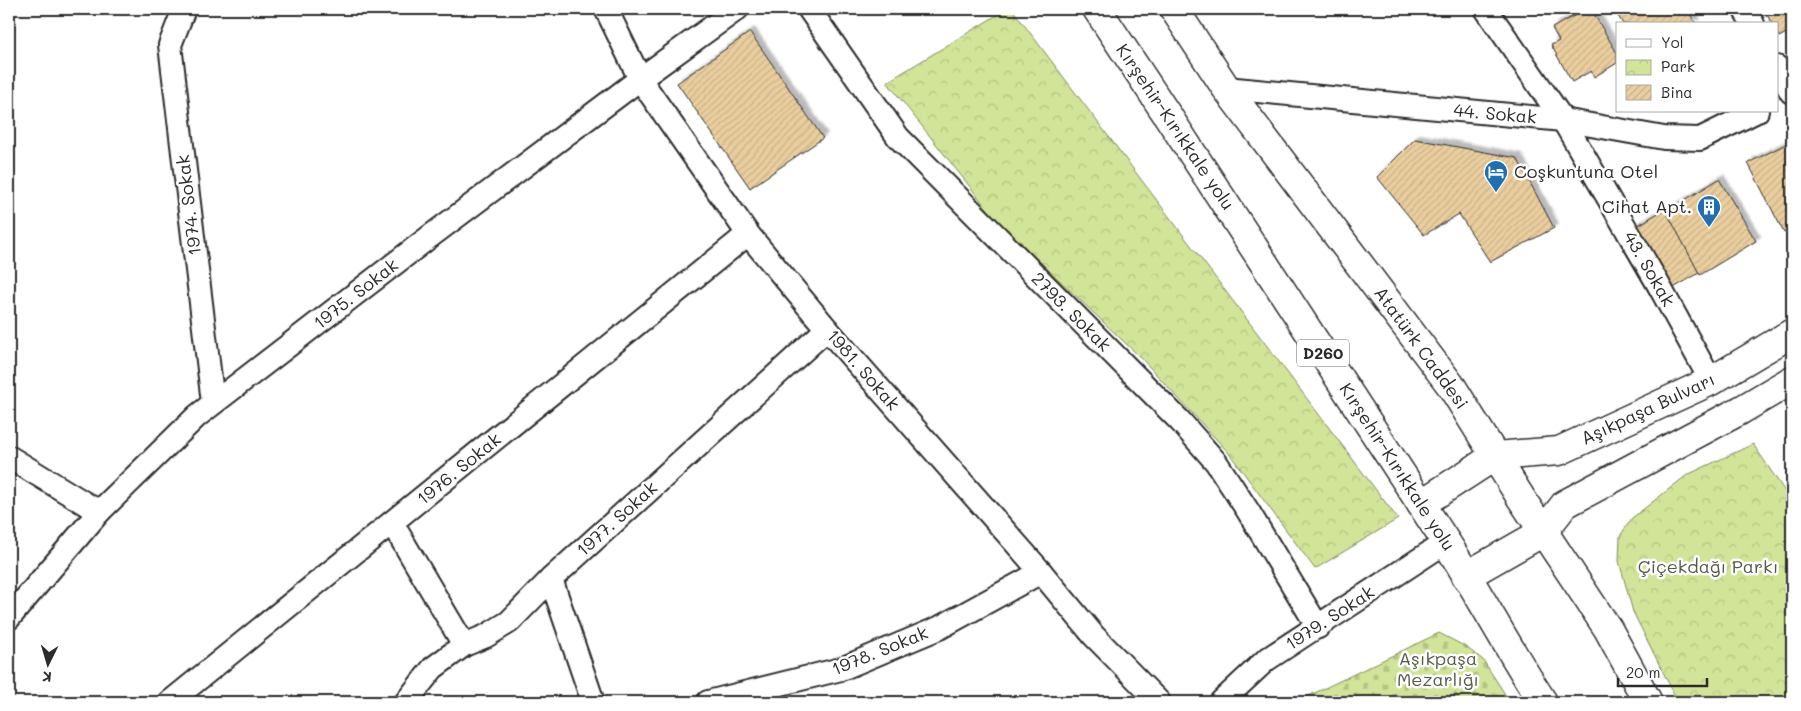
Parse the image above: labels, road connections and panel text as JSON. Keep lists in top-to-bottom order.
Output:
{
  "streets": {
    "main road": [
      "Kırşehir-Kırıkkale yolu",
      "Atatürk Caddesi",
      "D260",
      "Aşıkpaşa Bulvarı"
    ],
    "street": [
      "44. Sokak",
      "1974. Sokak",
      "43. Sokak",
      "1975. Sokak",
      "2793. Sokak",
      "1981. Sokak",
      "1976. Sokak",
      "1977. Sokak",
      "1979. Sokak",
      "1978. Sokak"
    ]
  },
  "crossings": [
    ["44. Sokak", "43. Sokak"],
    ["44. Sokak", "Atatürk Caddesi"],
    ["Kırşehir-Kırıkkale yolu", "1979. Sokak"],
    ["1974. Sokak", "1975. Sokak"],
    ["43. Sokak", "Aşıkpaşa Bulvarı"],
    ["1975. Sokak", "1981. Sokak"],
    ["2793. Sokak", "1979. Sokak"],
    ["Atatürk Caddesi", "Aşıkpaşa Bulvarı"],
    ["1981. Sokak", "1976. Sokak"],
    ["1981. Sokak", "1977. Sokak"],
    ["1981. Sokak", "1978. Sokak"]
  ],
  "parks": ["Çiçekdağı Parkı", "Aşıkpaşa Mezarlığı"],
  "places": {
    "hotel": ["Coşkuntuna Otel"],
    "building": ["Cihat Apt."]
  },
  "legend": ["Yol", "Park", "Bina"],
  "scale_bar": "20 m",
  "north": "bottom"
}
